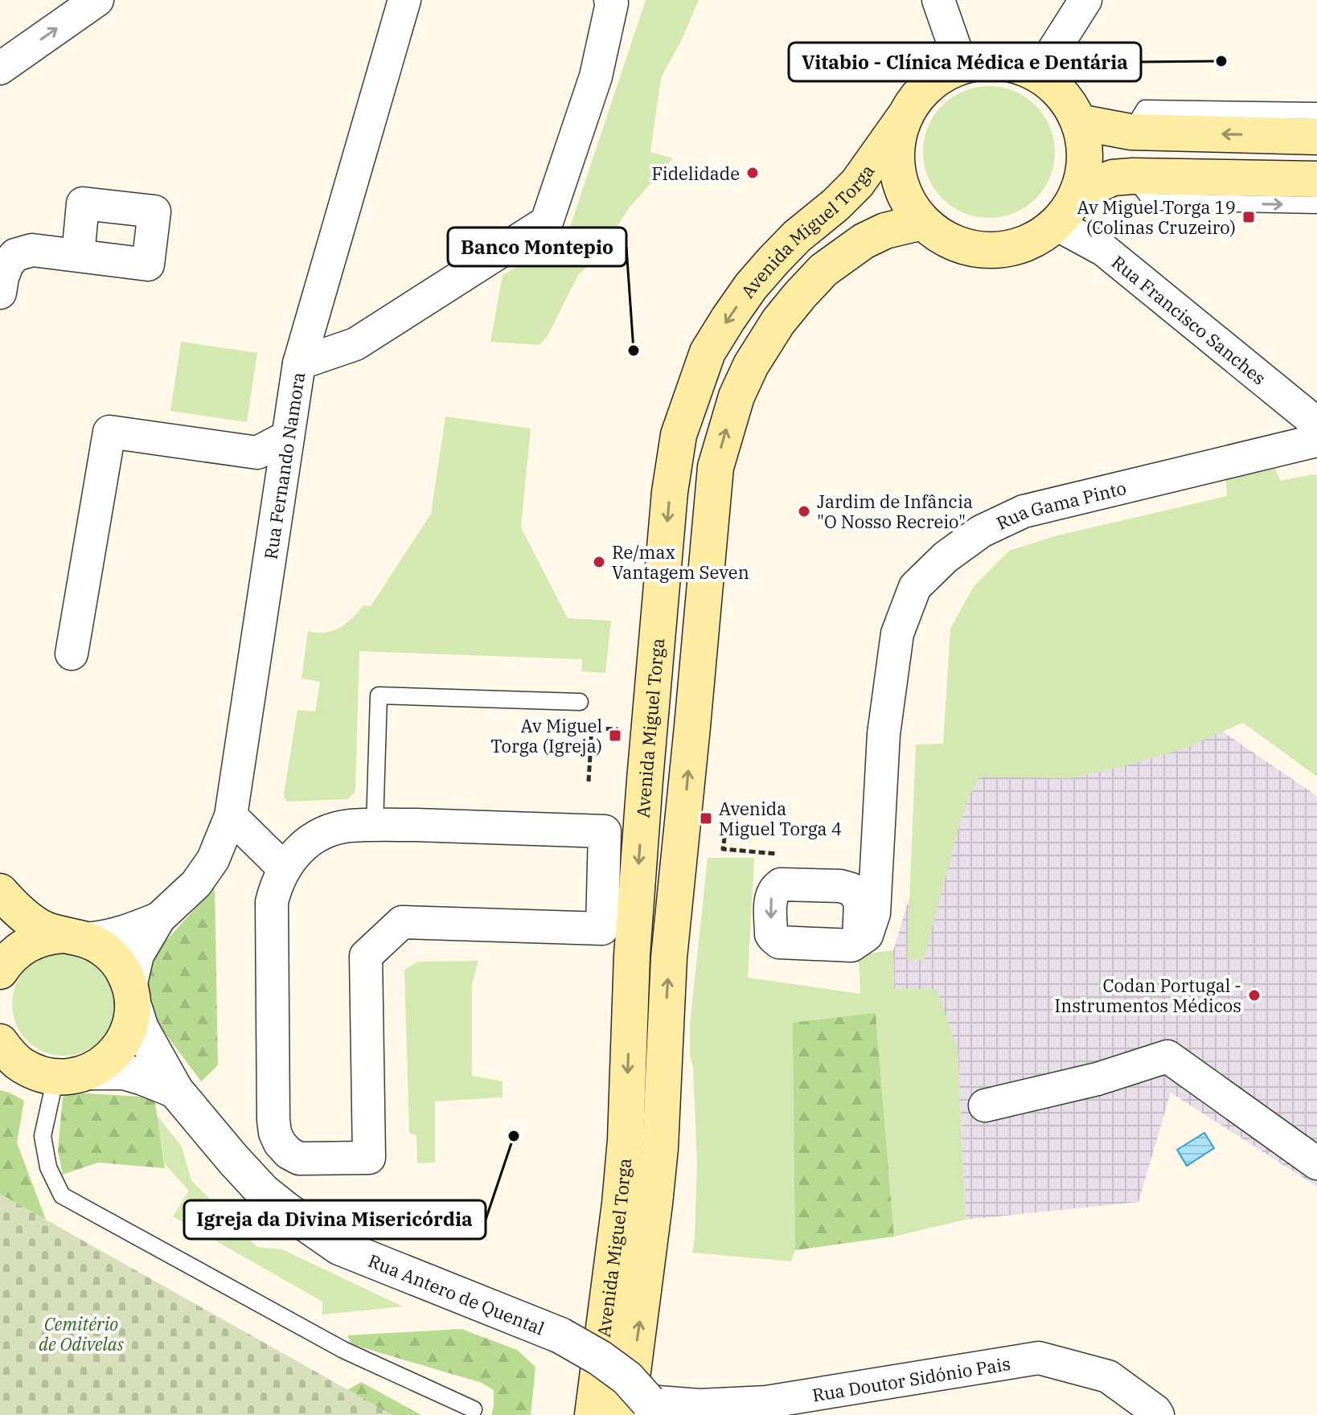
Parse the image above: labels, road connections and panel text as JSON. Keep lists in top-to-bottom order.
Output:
{
  "streets": {
    "main road": ["Avenida Miguel Torga"],
    "street": [
      "Rua Francisco Sanches",
      "Rua Fernando Namora",
      "Rua Gama Pinto",
      "Rua Antero de Quental",
      "Rua Doutor Sidónio Pais"
    ]
  },
  "crossings": [
    ["Avenida Miguel Torga", "Rua Francisco Sanches"],
    ["Avenida Miguel Torga", "Rua Antero de Quental"],
    ["Avenida Miguel Torga", "Rua Doutor Sidónio Pais"],
    ["Rua Antero de Quental", "Rua Doutor Sidónio Pais"]
  ],
  "parks": ["Cemitério de Odivelas"],
  "places": {
    "other": [
      "Vitabio - Clínica Médica e Dentária",
      "Fidelidade",
      "Banco Montepio",
      "Jardim de Infância \"O Nosso Recreio\"",
      "Re/max Vantagem Seven",
      "Codan Portugal - Instrumentos Médicos",
      "Igreja da Divina Misericórdia"
    ],
    "transit": ["Av Miguel Torga 19 (Colinas Cruzeiro)", "Av Miguel Torga (Igreja)", "Avenida Miguel Torga 4"]
  }
}
